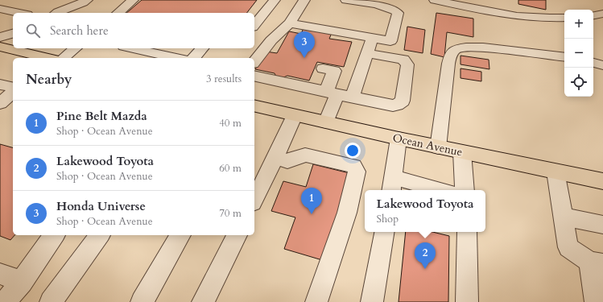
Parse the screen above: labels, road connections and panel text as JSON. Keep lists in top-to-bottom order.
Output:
{
  "streets": {
    "main road": ["Ocean Avenue"]
  },
  "page": {
    "map_buttons": ["+", "−"],
    "search": "Search here",
    "pins": ["3", "1", "2"],
    "heading": ["Nearby", "3 results"],
    "list": [
      {
        "mark": "1",
        "name": "Pine Belt Mazda",
        "note": "Shop · Ocean Avenue",
        "value": "40 m"
      },
      {
        "mark": "2",
        "name": "Lakewood Toyota",
        "note": "Shop · Ocean Avenue",
        "value": "60 m"
      },
      {
        "mark": "3",
        "name": "Honda Universe",
        "note": "Shop · Ocean Avenue",
        "value": "70 m"
      }
    ],
    "popup": ["Lakewood Toyota", "Shop"]
  }
}
